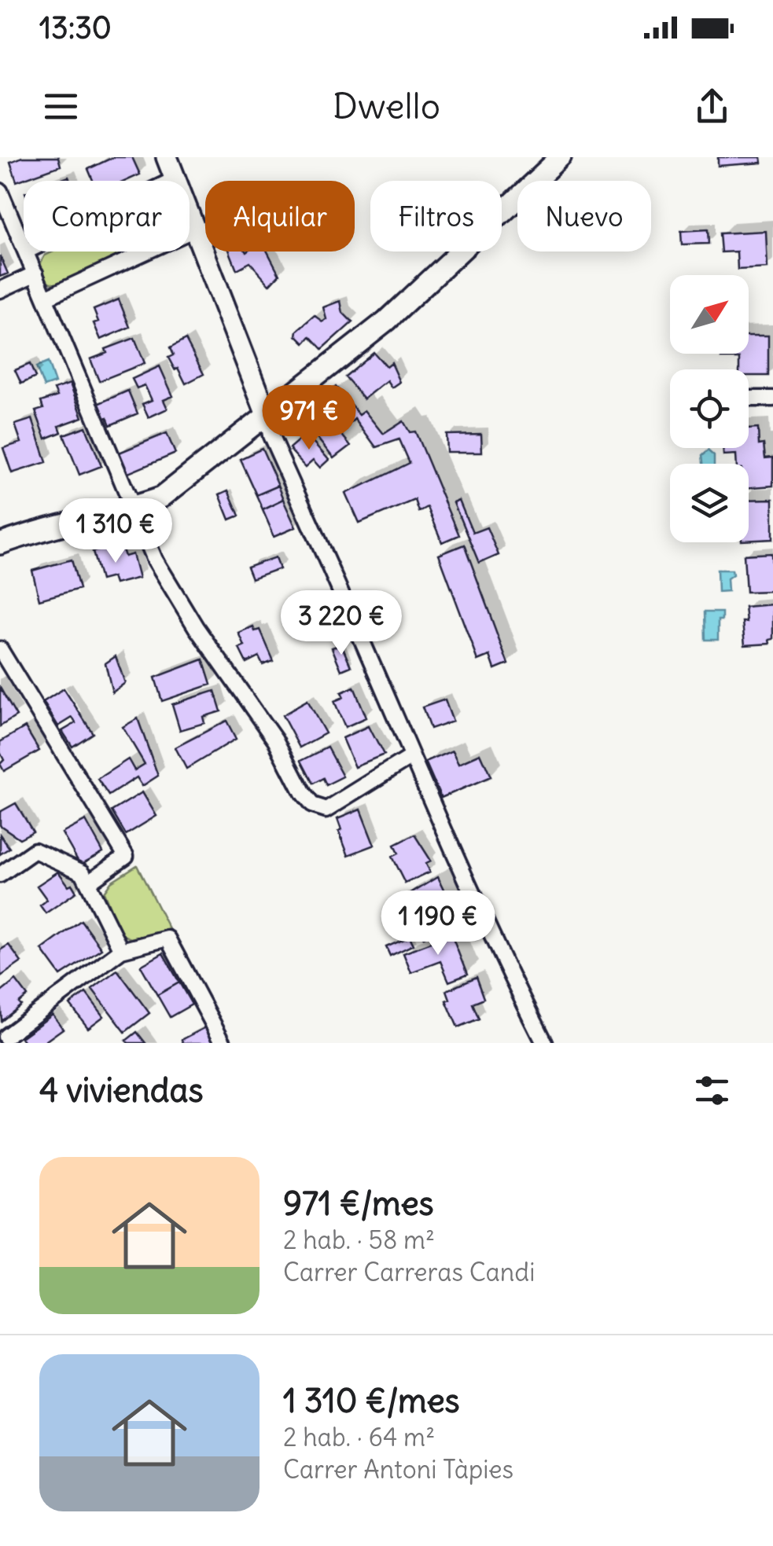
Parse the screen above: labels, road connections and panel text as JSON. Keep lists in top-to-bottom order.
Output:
{
  "north": "top right",
  "page": {
    "status": "13:30",
    "header": "Dwello",
    "chip": [
      "Comprar",
      "Alquilar",
      "Filtros",
      "Nuevo"
    ],
    "price": [
      "971 €",
      "1 310 €",
      "3 220 €",
      "1 190 €"
    ],
    "heading": "4 viviendas",
    "list": [
      {
        "name": "971 €/mes",
        "note": "2 hab. · 58 m² · Carrer Carreras Candi"
      },
      {
        "name": "1 310 €/mes",
        "note": "2 hab. · 64 m² · Carrer Antoni Tàpies"
      }
    ]
  }
}
